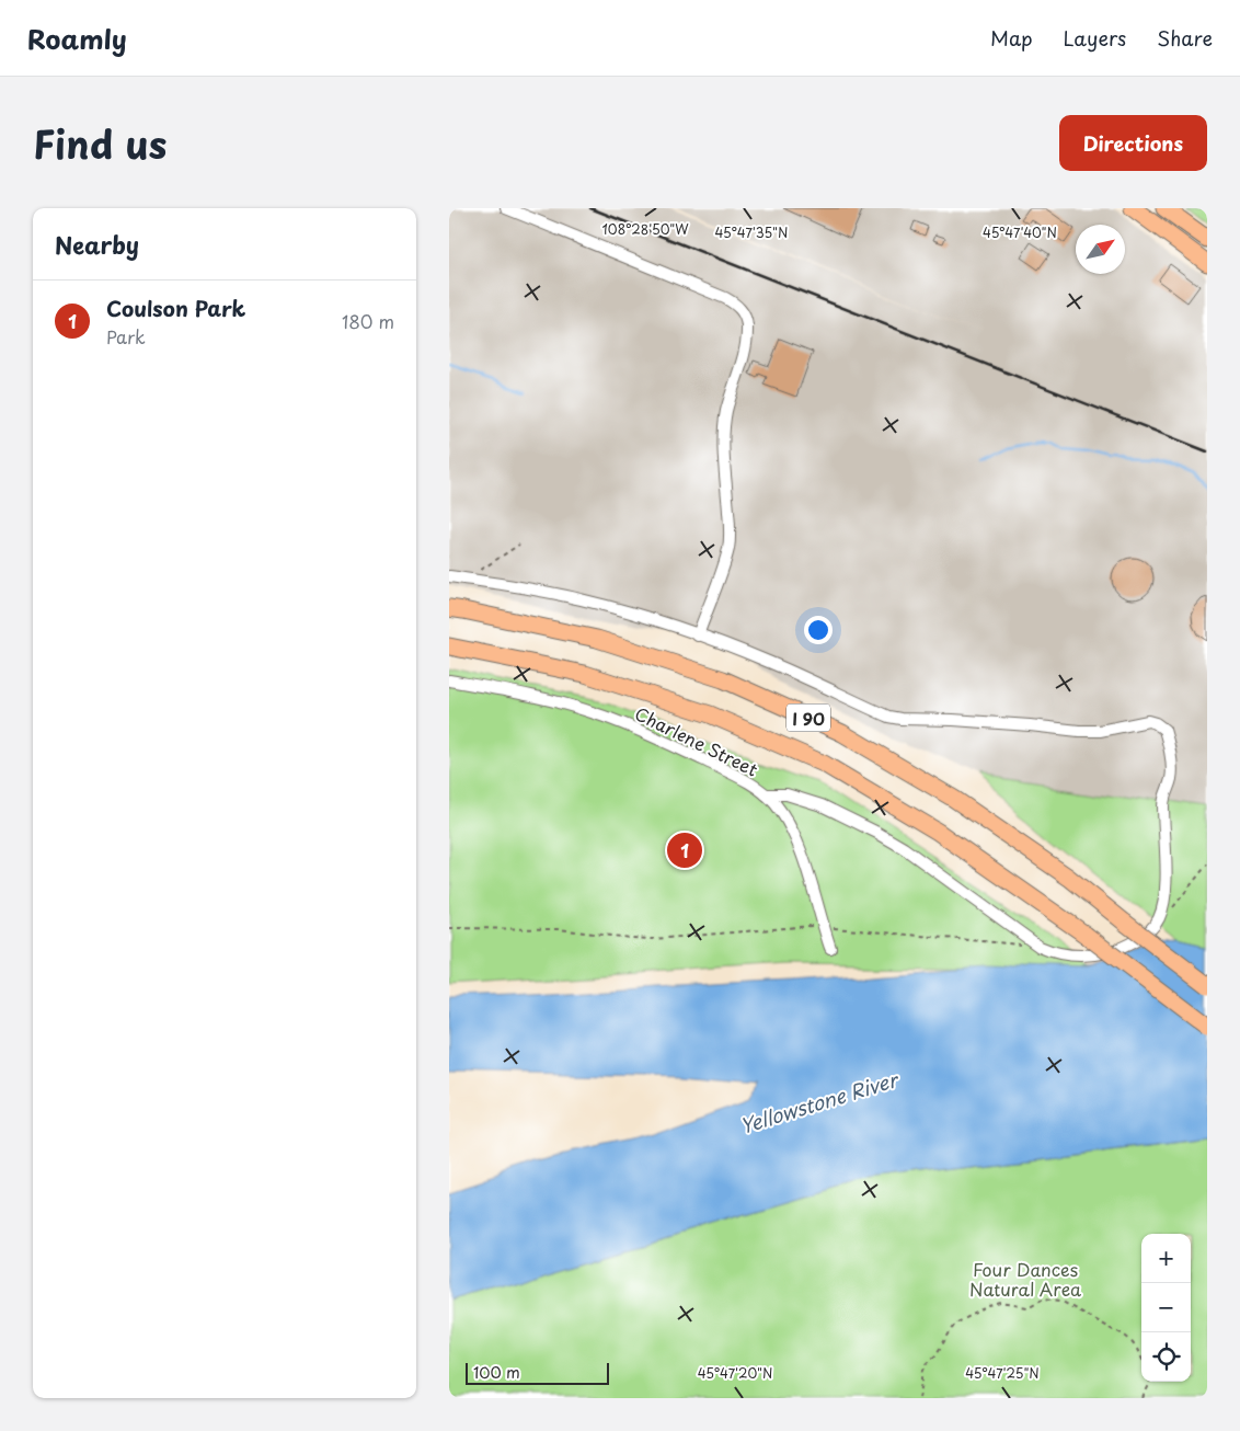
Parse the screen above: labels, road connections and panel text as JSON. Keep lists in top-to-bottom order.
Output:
{
  "streets": {
    "highway": ["I 90"],
    "street": ["Charlene Street"]
  },
  "water": ["Yellowstone River"],
  "parks": ["Four Dances Natural Area"],
  "scale_bar": "100 m",
  "north": "top right",
  "page": {
    "header": "Roamly",
    "nav": ["Map", "Layers", "Share"],
    "title": "Find us",
    "buttons": "Directions",
    "heading": "Nearby",
    "list": [
      {
        "mark": "1",
        "name": "Coulson Park",
        "note": "Park",
        "value": "180 m"
      }
    ],
    "pins": "1",
    "map_buttons": ["+", "−"],
    "scale": "100 m"
  },
  "coordinates": [
    "108°28'50\"W",
    "45°47'35\"N",
    "45°47'40\"N",
    "45°47'20\"N",
    "45°47'25\"N"
  ]
}
